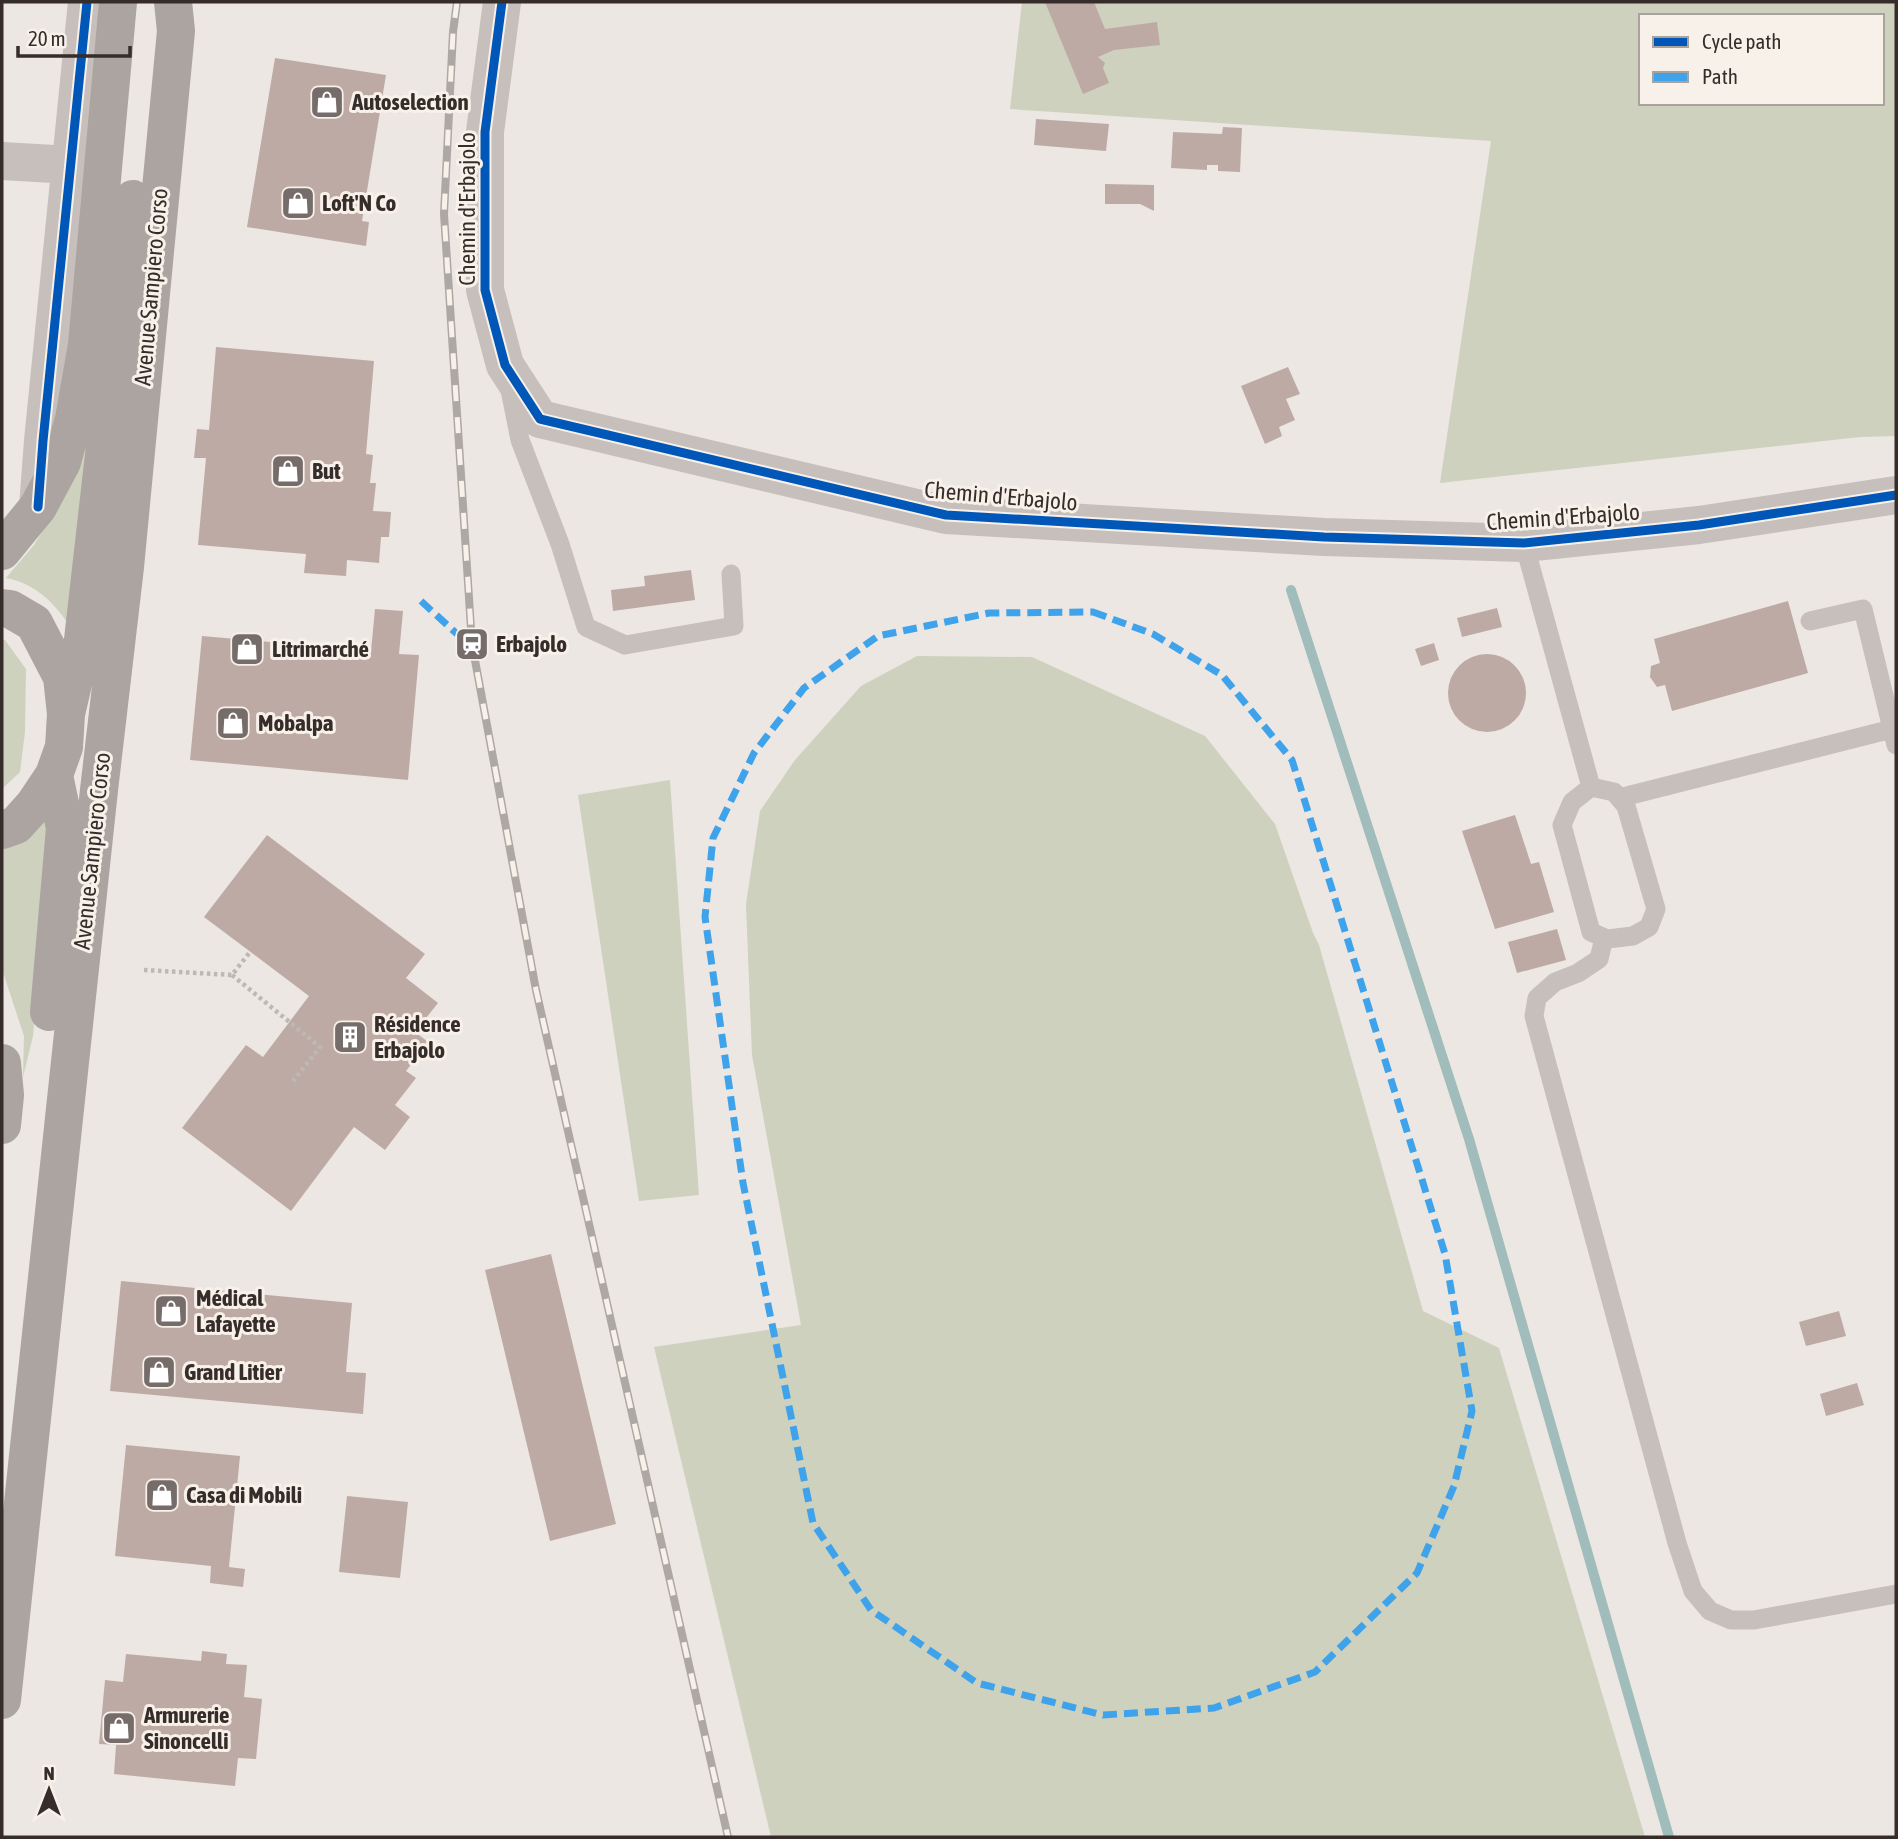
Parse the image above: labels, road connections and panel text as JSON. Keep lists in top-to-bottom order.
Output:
{
  "streets": {
    "main road": ["Avenue Sampiero Corso"],
    "street": ["Chemin d'Erbajolo"]
  },
  "places": {
    "shop": [
      "Autoselection",
      "Loft'N Co",
      "But",
      "Litrimarché",
      "Mobalpa",
      "Médical Lafayette",
      "Grand Litier",
      "Casa di Mobili",
      "Armurerie Sinoncelli"
    ],
    "station": ["Erbajolo"],
    "building": ["Résidence Erbajolo"]
  },
  "legend": ["Cycle path", "Path"],
  "scale_bar": "20 m",
  "north": "top"
}
